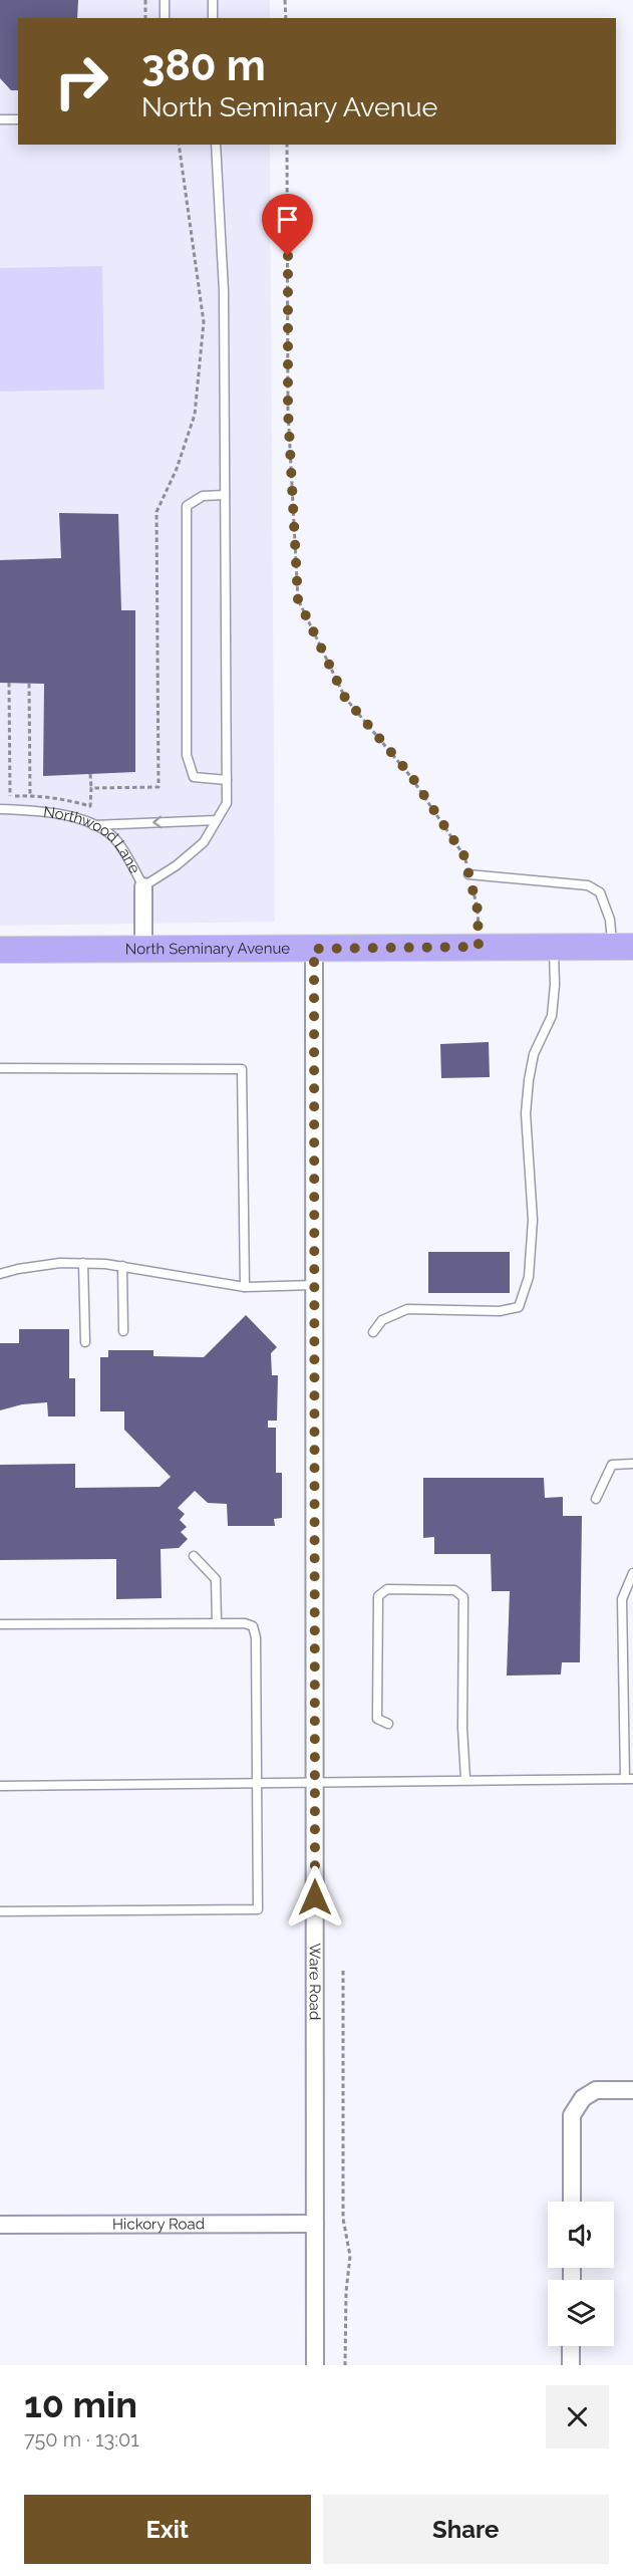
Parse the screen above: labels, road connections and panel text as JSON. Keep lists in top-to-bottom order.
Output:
{
  "streets": {
    "main road": ["North Seminary Avenue"],
    "street": ["Northwood Lane", "Ware Road", "Hickory Road"]
  },
  "crossings": [
    ["Northwood Lane", "North Seminary Avenue"],
    ["North Seminary Avenue", "Ware Road"],
    ["Ware Road", "Hickory Road"]
  ],
  "page": {
    "turn": ["380 m", "North Seminary Avenue"],
    "heading": ["10 min", "750 m · 13:01"],
    "buttons": ["Exit", "Share"]
  }
}
